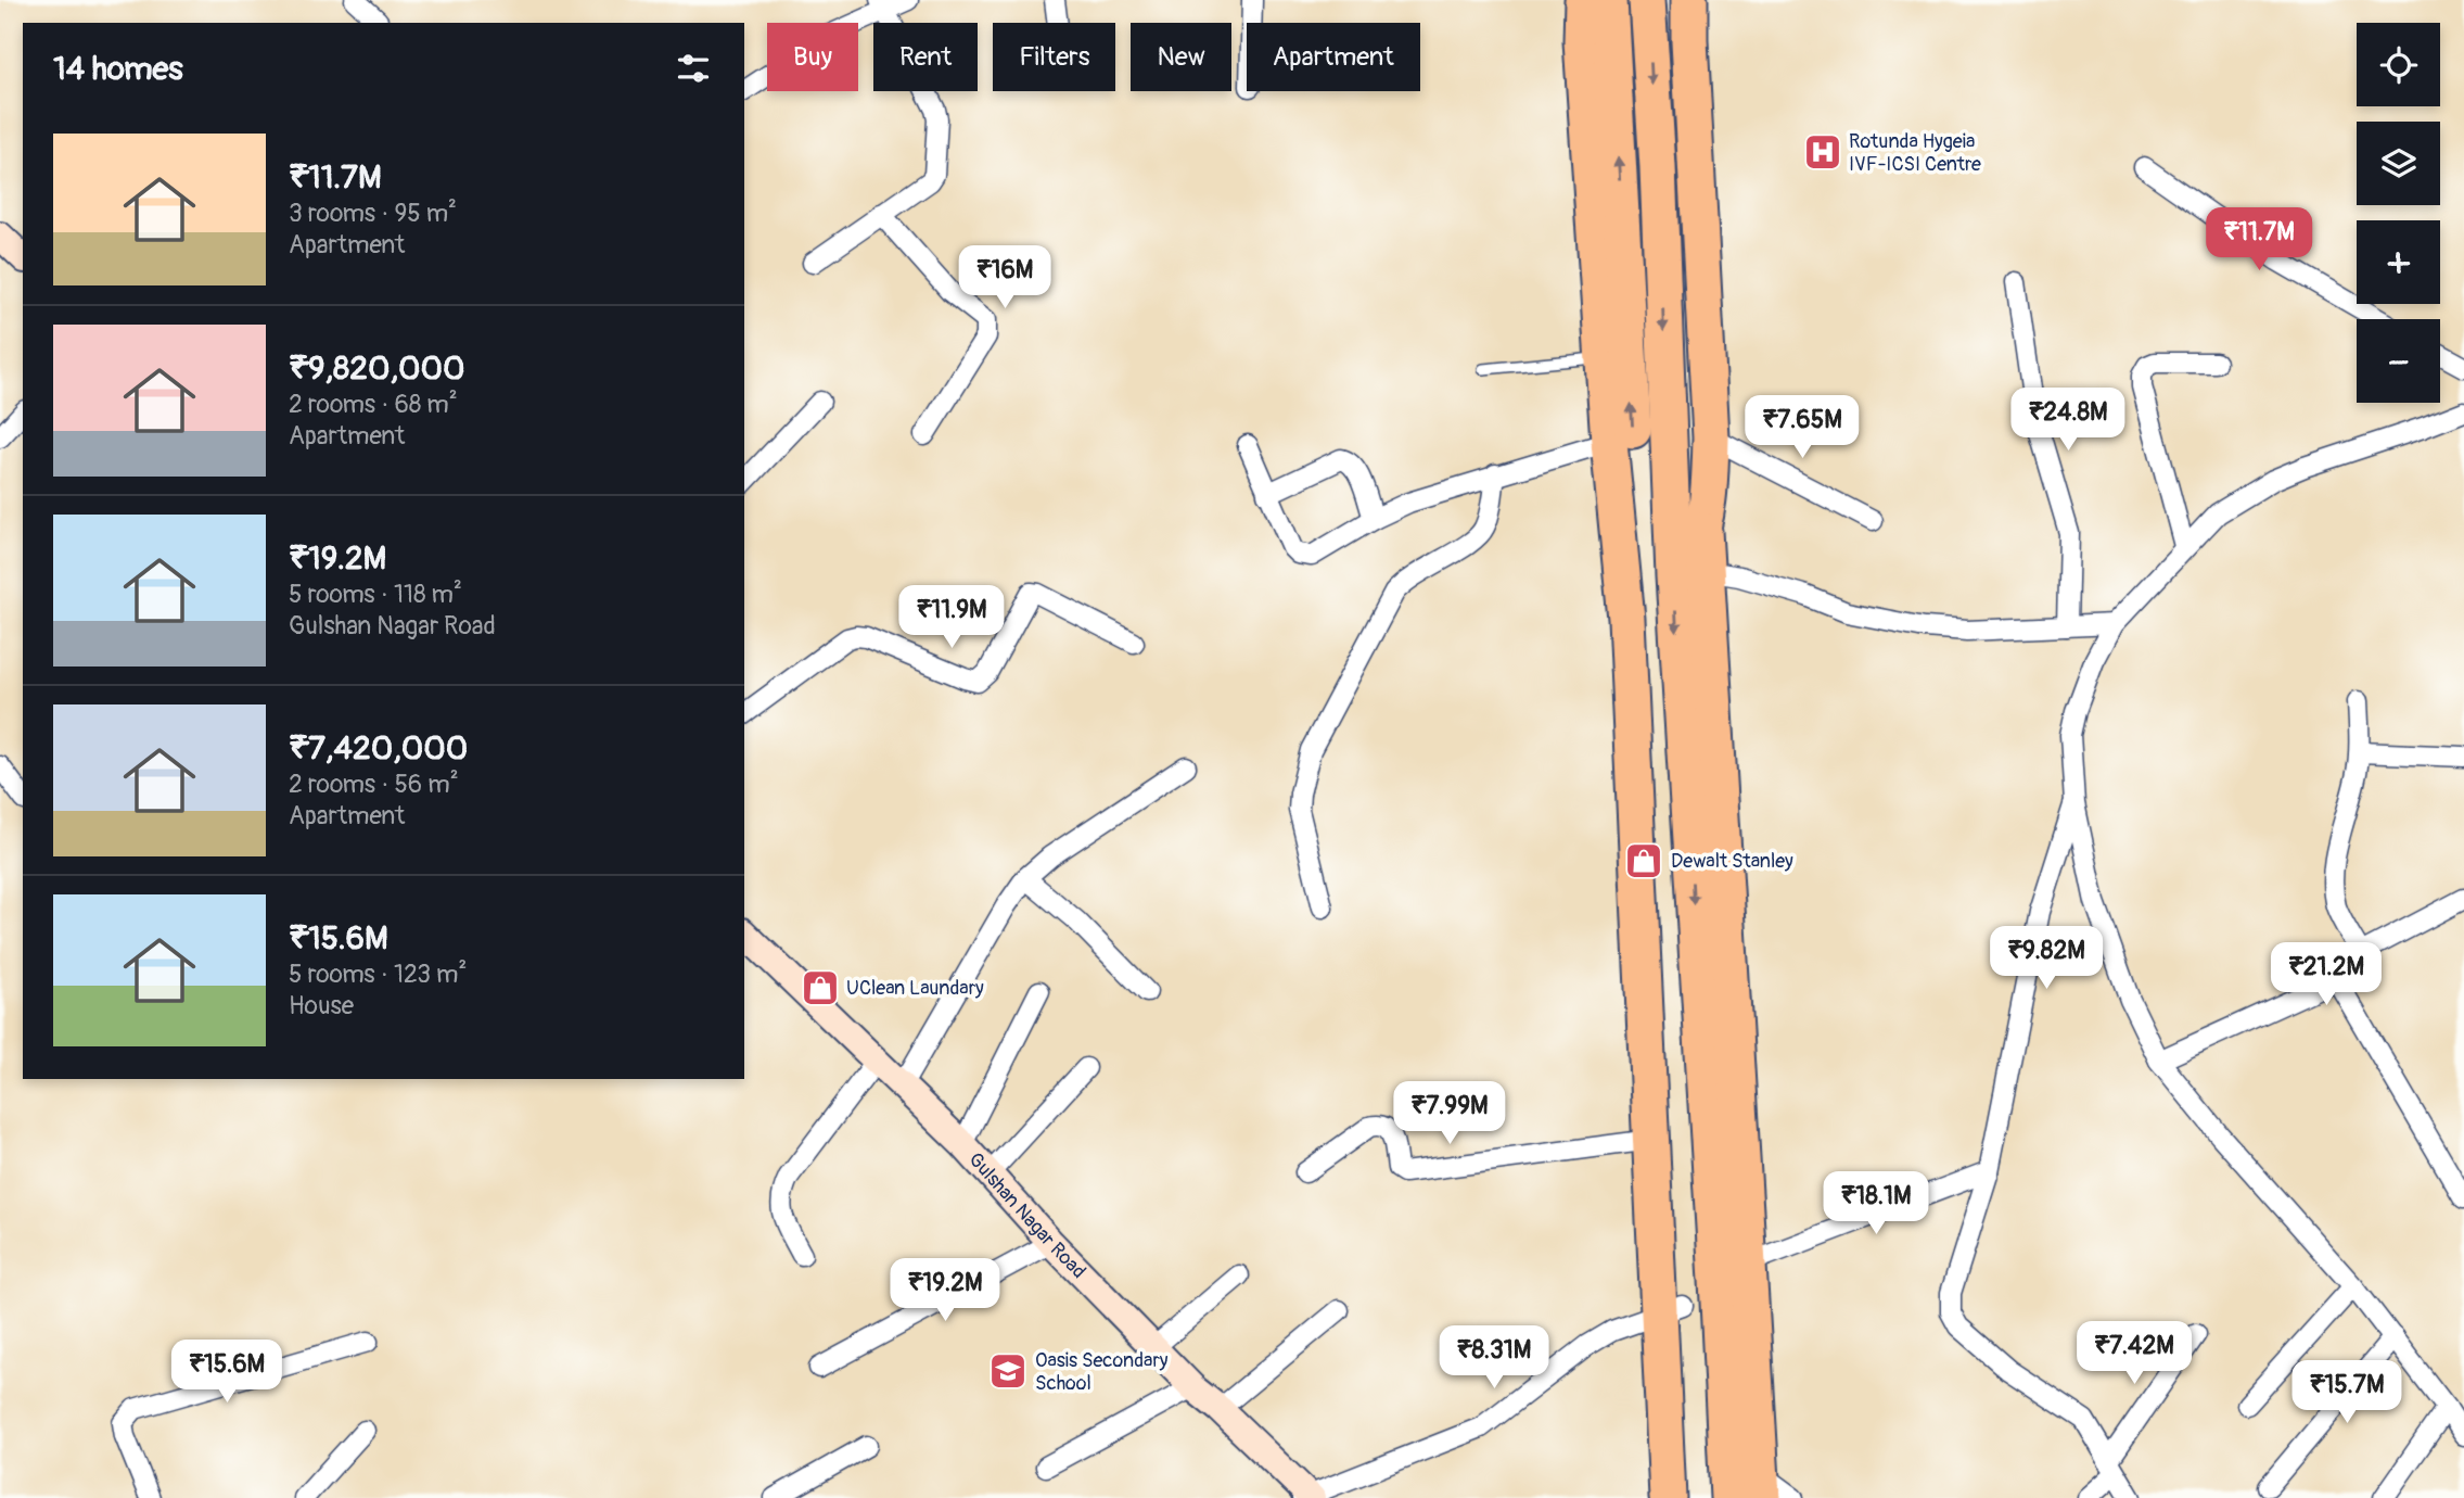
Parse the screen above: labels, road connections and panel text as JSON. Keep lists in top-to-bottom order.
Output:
{
  "streets": {
    "street": ["Gulshan Nagar Road"]
  },
  "places": {
    "hospital": ["Rotunda Hygeia IVF-ICSI Centre"],
    "shop": ["Dewalt Stanley", "UClean Laundary"],
    "school or university": ["Oasis Secondary School"]
  },
  "page": {
    "map_buttons": ["+", "−"],
    "chip": [
      "Buy",
      "Rent",
      "Filters",
      "New",
      "Apartment"
    ],
    "heading": "14 homes",
    "list": [
      {
        "name": "₹11.7M",
        "note": "3 rooms · 95 m² · Apartment"
      },
      {
        "name": "₹9,820,000",
        "note": "2 rooms · 68 m² · Apartment"
      },
      {
        "name": "₹19.2M",
        "note": "5 rooms · 118 m² · Gulshan Nagar Road"
      },
      {
        "name": "₹7,420,000",
        "note": "2 rooms · 56 m² · Apartment"
      },
      {
        "name": "₹15.6M",
        "note": "5 rooms · 123 m² · House"
      }
    ],
    "price": [
      "₹11.7M",
      "₹16M",
      "₹24.8M",
      "₹7.65M",
      "₹11.9M",
      "₹9.82M",
      "₹21.2M",
      "₹7.99M",
      "₹18.1M",
      "₹19.2M",
      "₹7.42M",
      "₹8.31M",
      "₹15.6M",
      "₹15.7M"
    ]
  }
}
